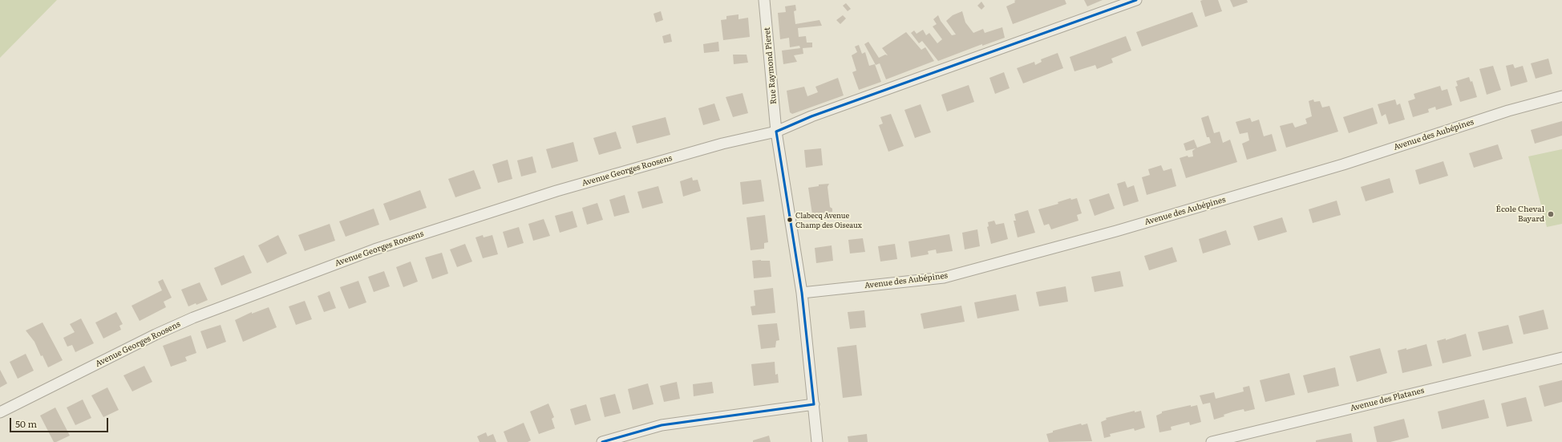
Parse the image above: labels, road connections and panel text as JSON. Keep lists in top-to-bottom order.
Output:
{
  "streets": {
    "street": [
      "Rue Raymond Pieret",
      "Avenue des Aubépines",
      "Avenue Georges Roosens",
      "Avenue des Platanes"
    ]
  },
  "crossings": [
    ["Rue Raymond Pieret", "Avenue des Aubépines"],
    ["Rue Raymond Pieret", "Avenue Georges Roosens"]
  ],
  "places": ["École Cheval Bayard", "Clabecq Avenue Champ des Oiseaux"],
  "scale_bar": "50 m"
}
